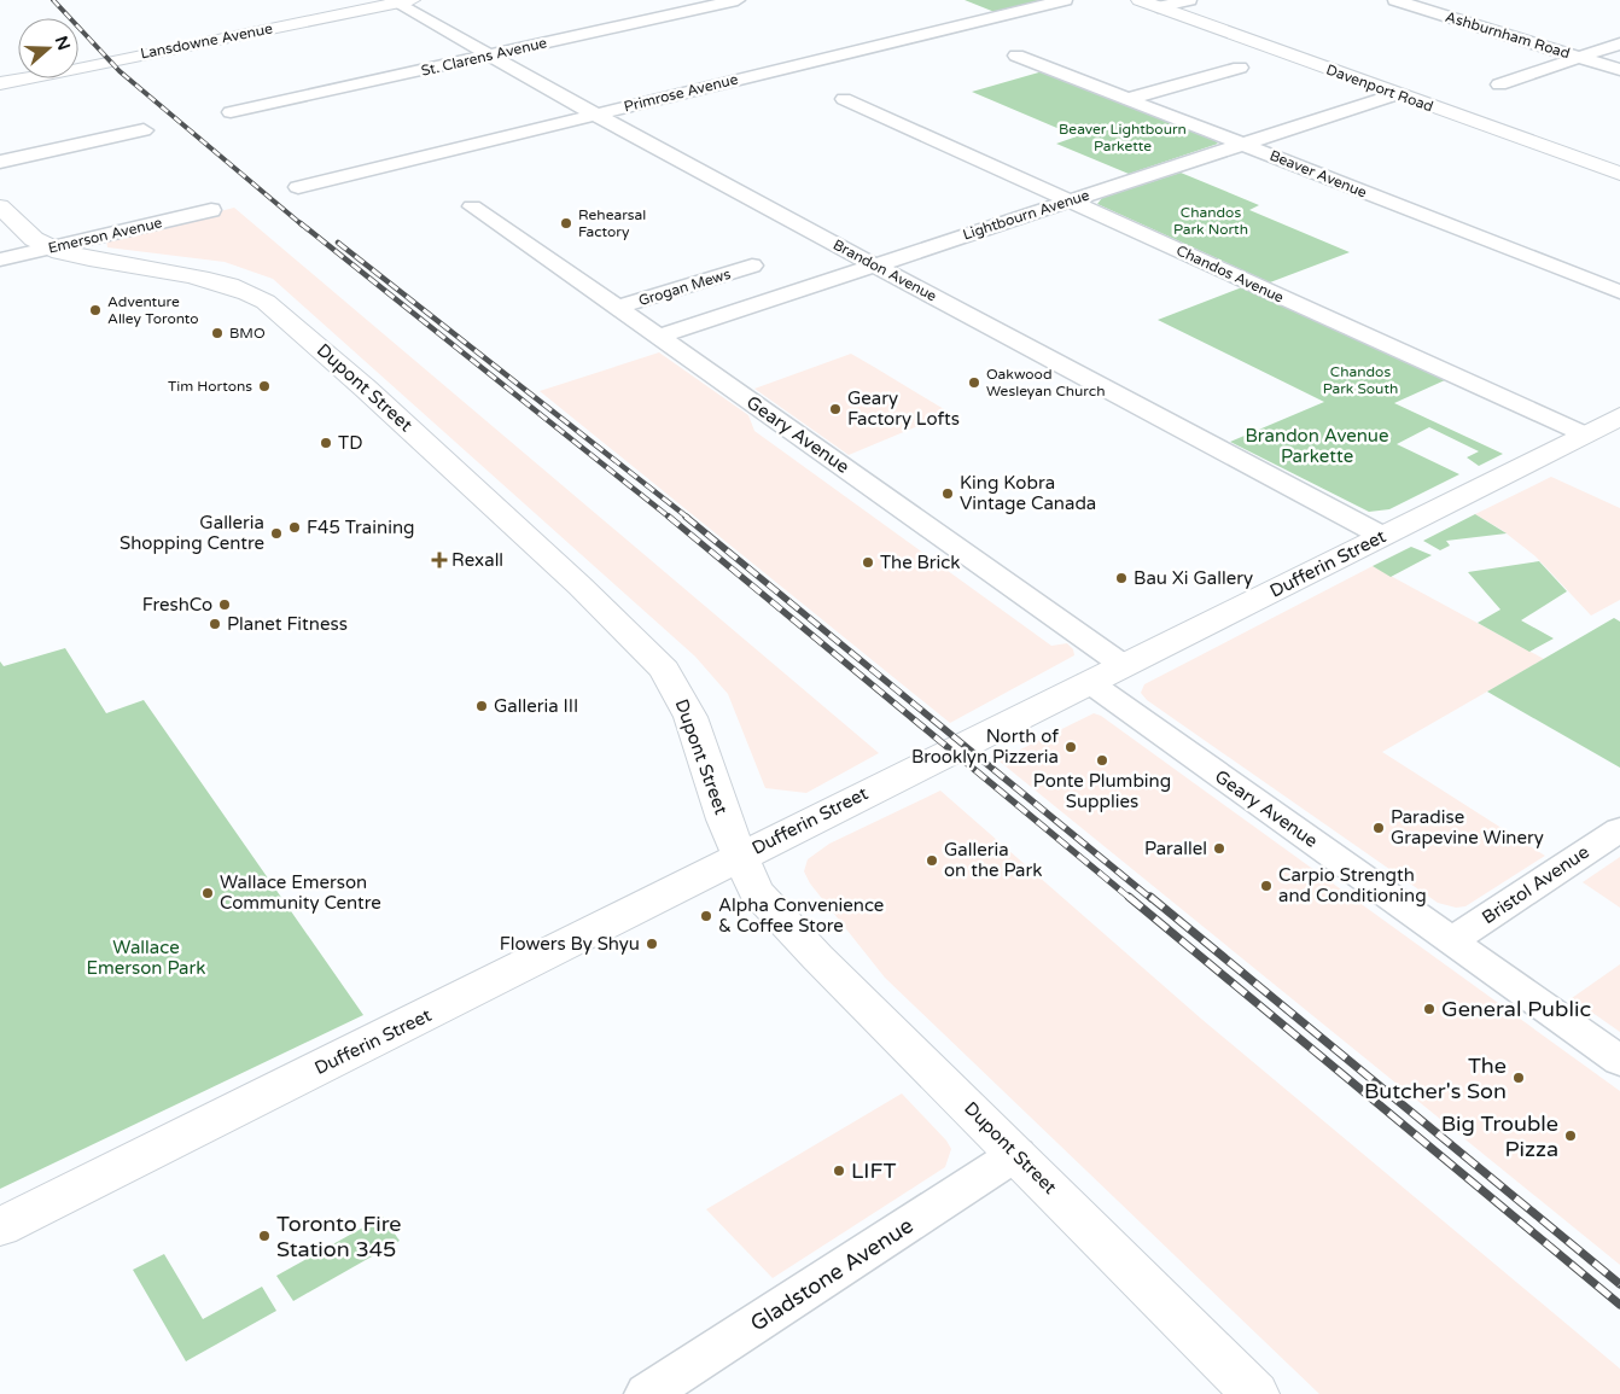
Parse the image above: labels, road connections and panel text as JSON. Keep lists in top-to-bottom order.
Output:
{
  "streets": {
    "main road": [
      "Lansdowne Avenue",
      "Davenport Road",
      "Dupont Street",
      "Dufferin Street"
    ],
    "street": [
      "Ashburnham Road",
      "St. Clarens Avenue",
      "Primrose Avenue",
      "Beaver Avenue",
      "Lightbourn Avenue",
      "Emerson Avenue",
      "Brandon Avenue",
      "Chandos Avenue",
      "Grogan Mews",
      "Geary Avenue",
      "Bristol Avenue",
      "Gladstone Avenue"
    ]
  },
  "crossings": [
    ["Lansdowne Avenue", "Brandon Avenue"],
    ["St. Clarens Avenue", "Brandon Avenue"],
    ["Davenport Road", "Lightbourn Avenue"],
    ["Primrose Avenue", "Brandon Avenue"],
    ["Beaver Avenue", "Lightbourn Avenue"],
    ["Lightbourn Avenue", "Brandon Avenue"],
    ["Lightbourn Avenue", "Chandos Avenue"],
    ["Lightbourn Avenue", "Geary Avenue"],
    ["Emerson Avenue", "Dupont Street"],
    ["Brandon Avenue", "Dufferin Street"],
    ["Chandos Avenue", "Dufferin Street"],
    ["Grogan Mews", "Geary Avenue"],
    ["Dupont Street", "Dufferin Street"],
    ["Dupont Street", "Gladstone Avenue"],
    ["Geary Avenue", "Dufferin Street"],
    ["Geary Avenue", "Bristol Avenue"]
  ],
  "parks": [
    "Beaver Lightbourn Parkette",
    "Chandos Park North",
    "Chandos Park South",
    "Brandon Avenue Parkette",
    "Wallace Emerson Park"
  ],
  "places": {
    "other": [
      "Rehearsal Factory",
      "Adventure Alley Toronto",
      "BMO",
      "Oakwood Wesleyan Church",
      "Tim Hortons",
      "Geary Factory Lofts",
      "TD",
      "King Kobra Vintage Canada",
      "F45 Training",
      "Galleria Shopping Centre",
      "The Brick",
      "Bau Xi Gallery",
      "FreshCo",
      "Planet Fitness",
      "Galleria III",
      "North of Brooklyn Pizzeria",
      "Ponte Plumbing Supplies",
      "Paradise Grapevine Winery",
      "Parallel",
      "Galleria on the Park",
      "Carpio Strength and Conditioning",
      "Wallace Emerson Community Centre",
      "Alpha Convenience & Coffee Store",
      "Flowers By Shyu",
      "General Public",
      "The Butcher's Son",
      "Big Trouble Pizza",
      "LIFT",
      "Toronto Fire Station 345"
    ],
    "health": ["Rexall"]
  },
  "north": "right"
}
